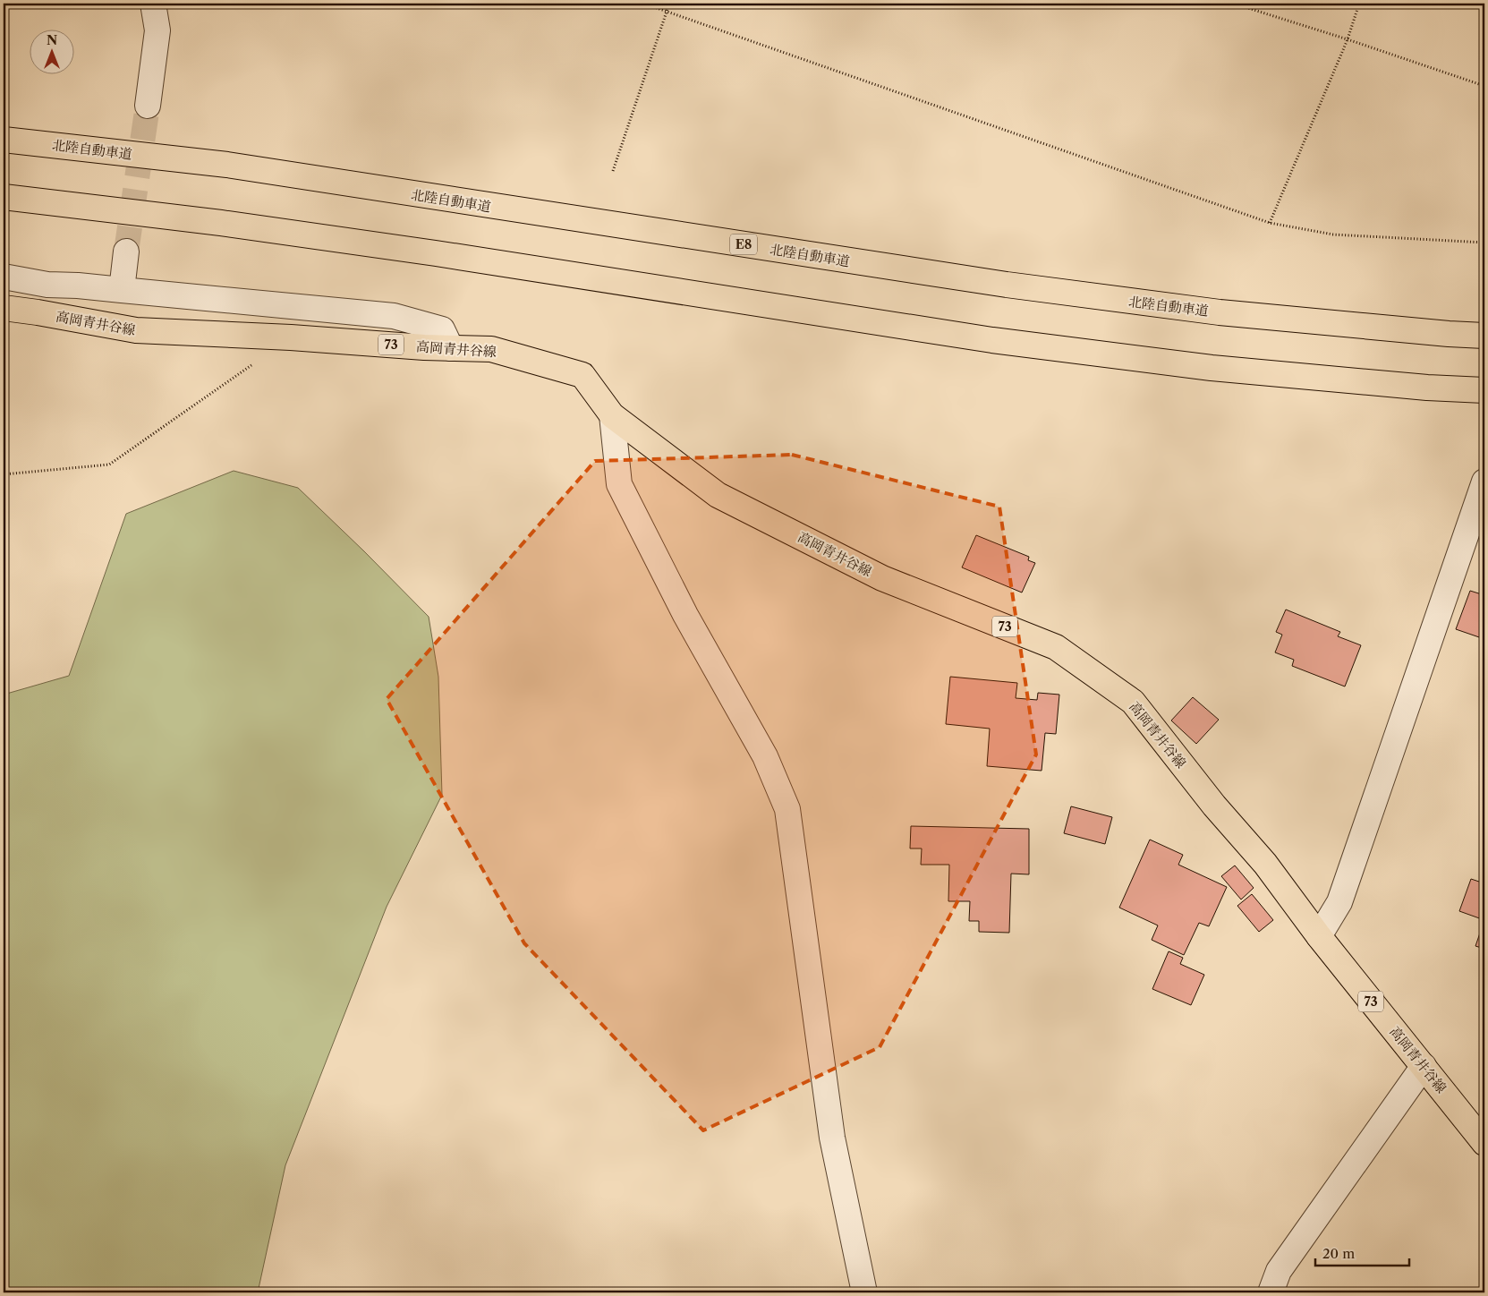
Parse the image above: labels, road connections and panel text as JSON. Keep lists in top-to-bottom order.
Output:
{
  "streets": {
    "main road": [
      "北陸自動車道",
      "E8",
      "高岡青井谷線",
      "73"
    ]
  },
  "scale_bar": "20 m",
  "north": "top"
}
